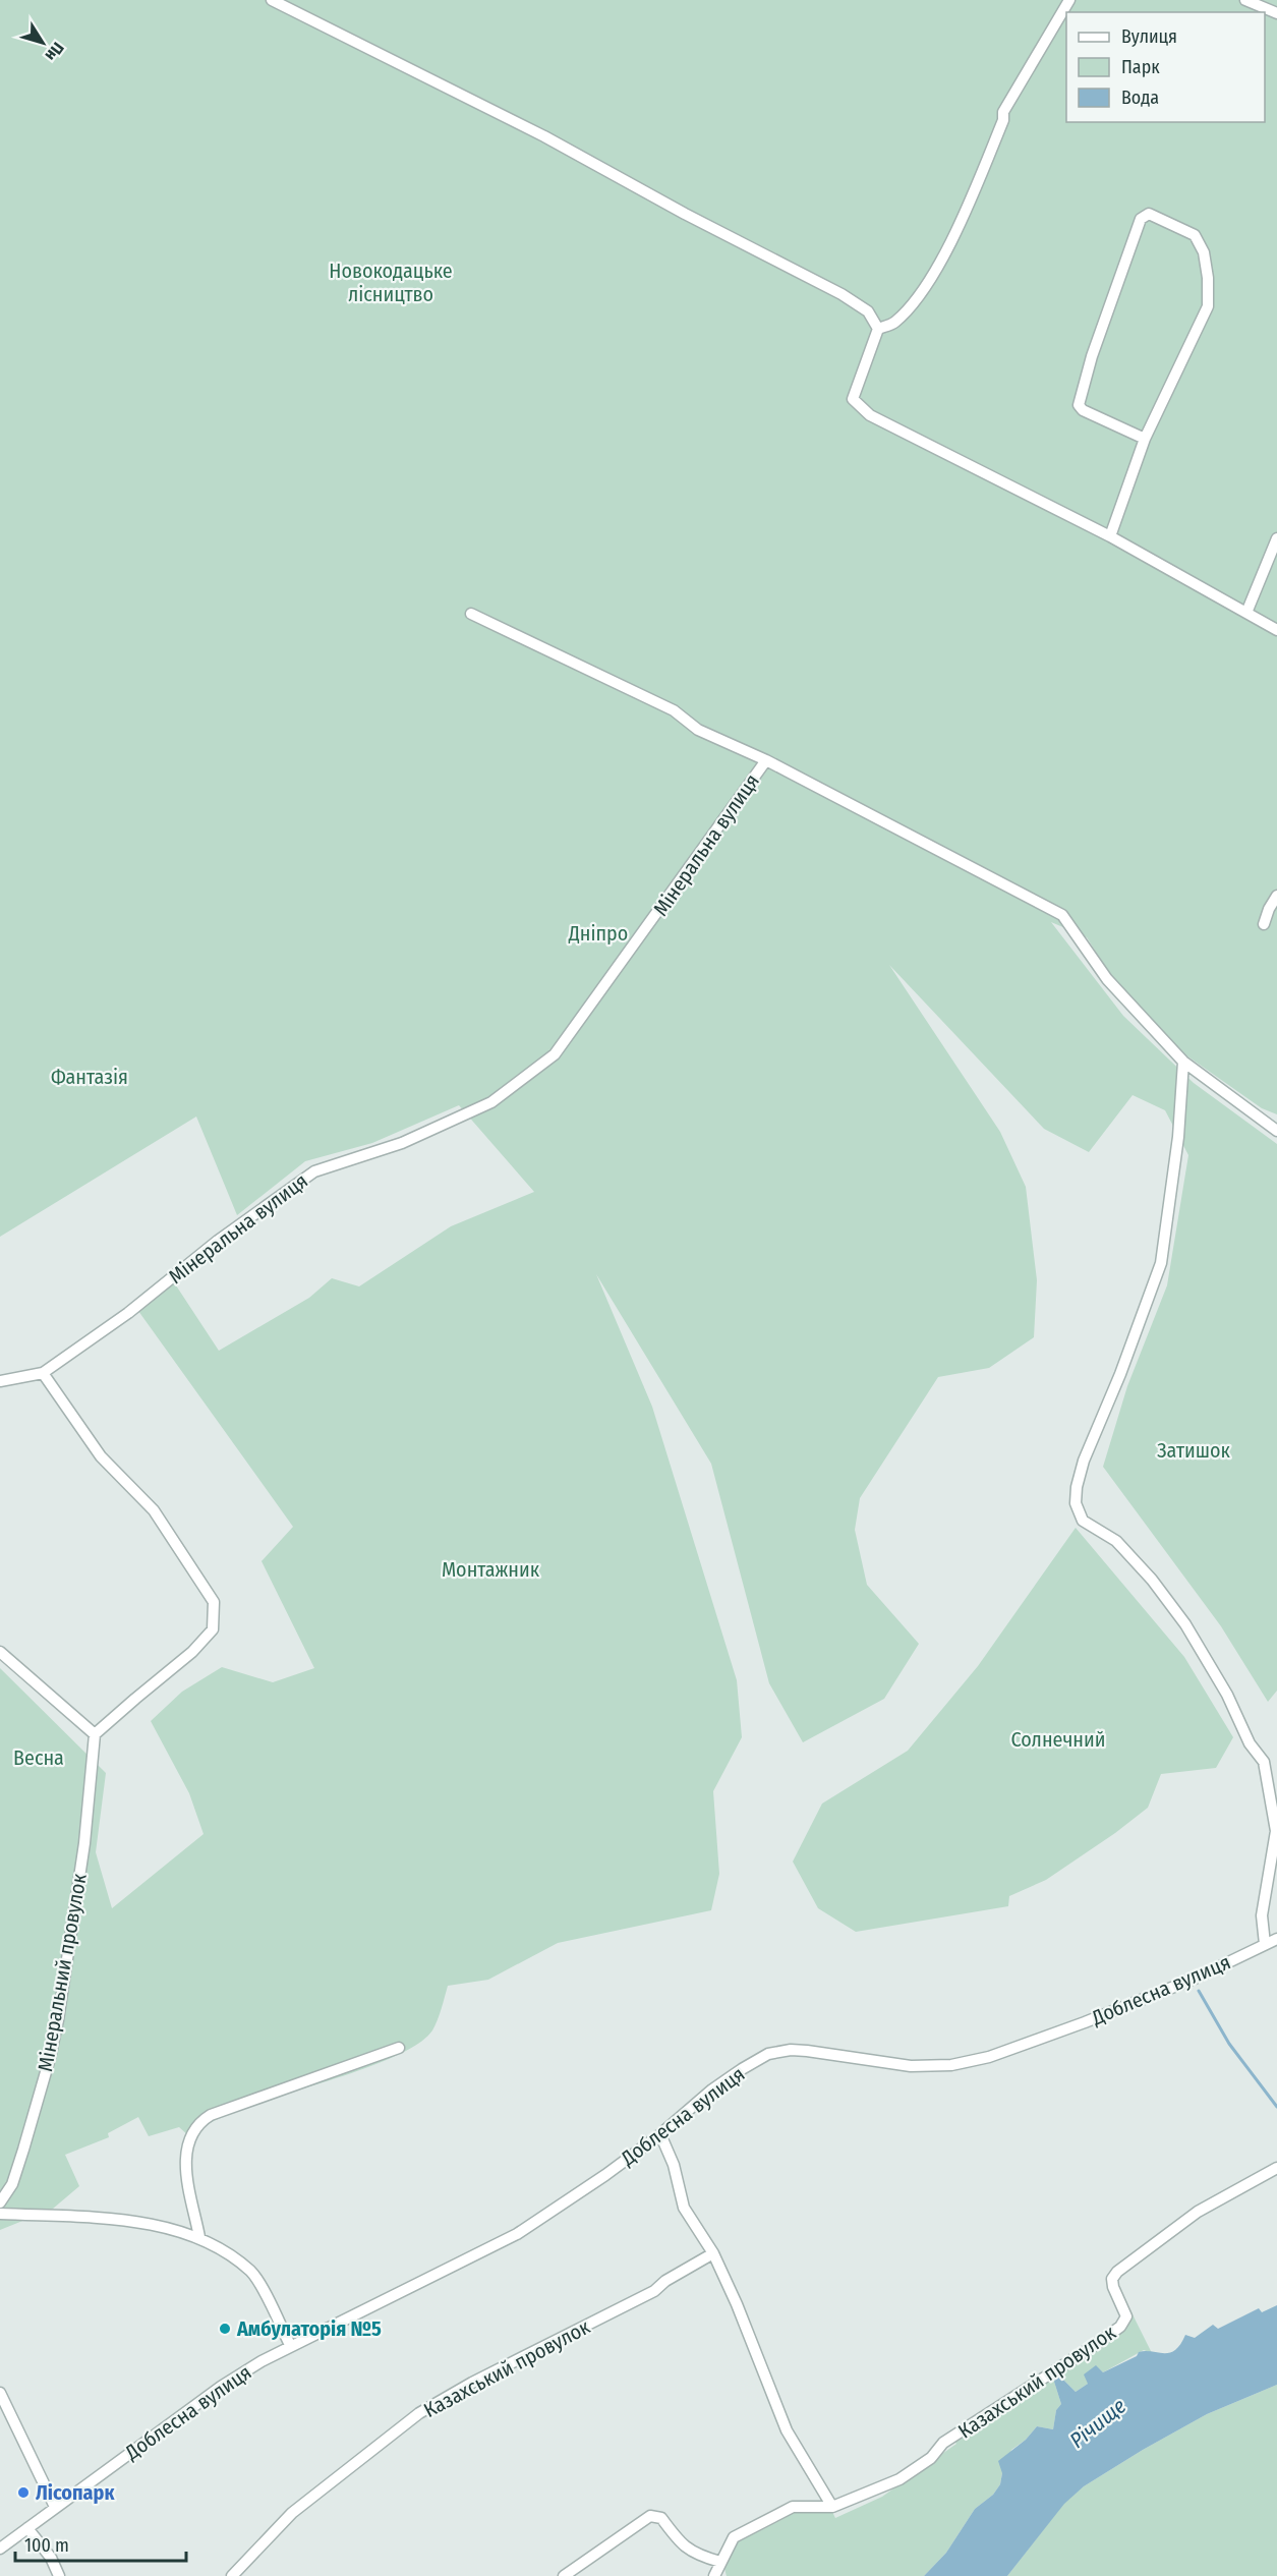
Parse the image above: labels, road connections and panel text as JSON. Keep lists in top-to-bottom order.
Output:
{
  "streets": {
    "street": [
      "Мінеральна вулиця",
      "Мінеральний провулок",
      "Доблесна вулиця",
      "Казахський провулок"
    ]
  },
  "water": ["Річище"],
  "parks": [
    "Новокодацьке лісництво",
    "Дніпро",
    "Фантазія",
    "Затишок",
    "Монтажник",
    "Солнечний",
    "Весна"
  ],
  "places": ["Амбулаторія №5", "Лісопарк"],
  "legend": ["Вулиця", "Парк", "Вода"],
  "scale_bar": "100 m",
  "north": "bottom right"
}
